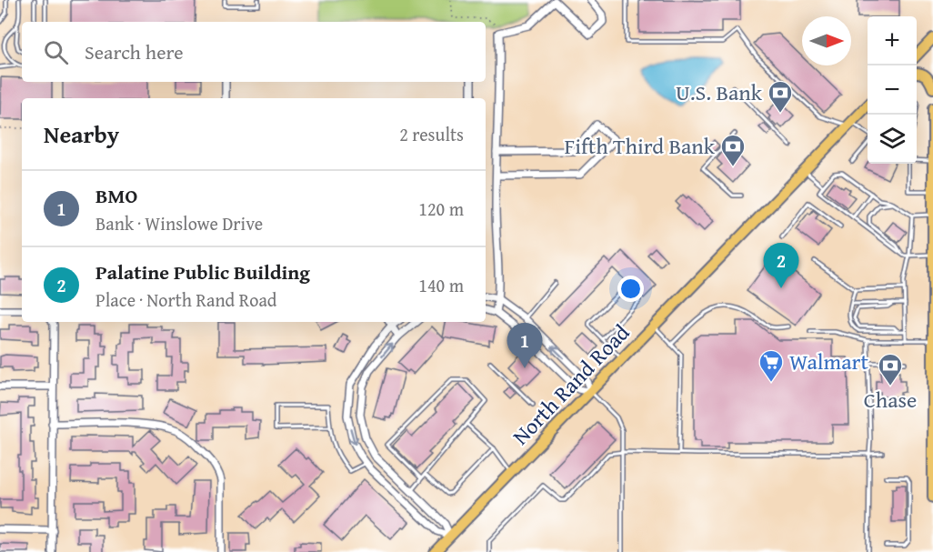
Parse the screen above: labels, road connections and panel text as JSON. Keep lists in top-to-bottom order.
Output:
{
  "streets": {
    "main road": ["North Rand Road"]
  },
  "places": {
    "bank": ["U.S. Bank", "Fifth Third Bank", "Chase"],
    "supermarket": ["Walmart"]
  },
  "north": "right",
  "page": {
    "map_buttons": ["+", "−"],
    "search": "Search here",
    "heading": ["Nearby", "2 results"],
    "list": [
      {
        "mark": "1",
        "name": "BMO",
        "note": "Bank · Winslowe Drive",
        "value": "120 m"
      },
      {
        "mark": "2",
        "name": "Palatine Public Building",
        "note": "Place · North Rand Road",
        "value": "140 m"
      }
    ],
    "pins": ["2", "1"]
  }
}
